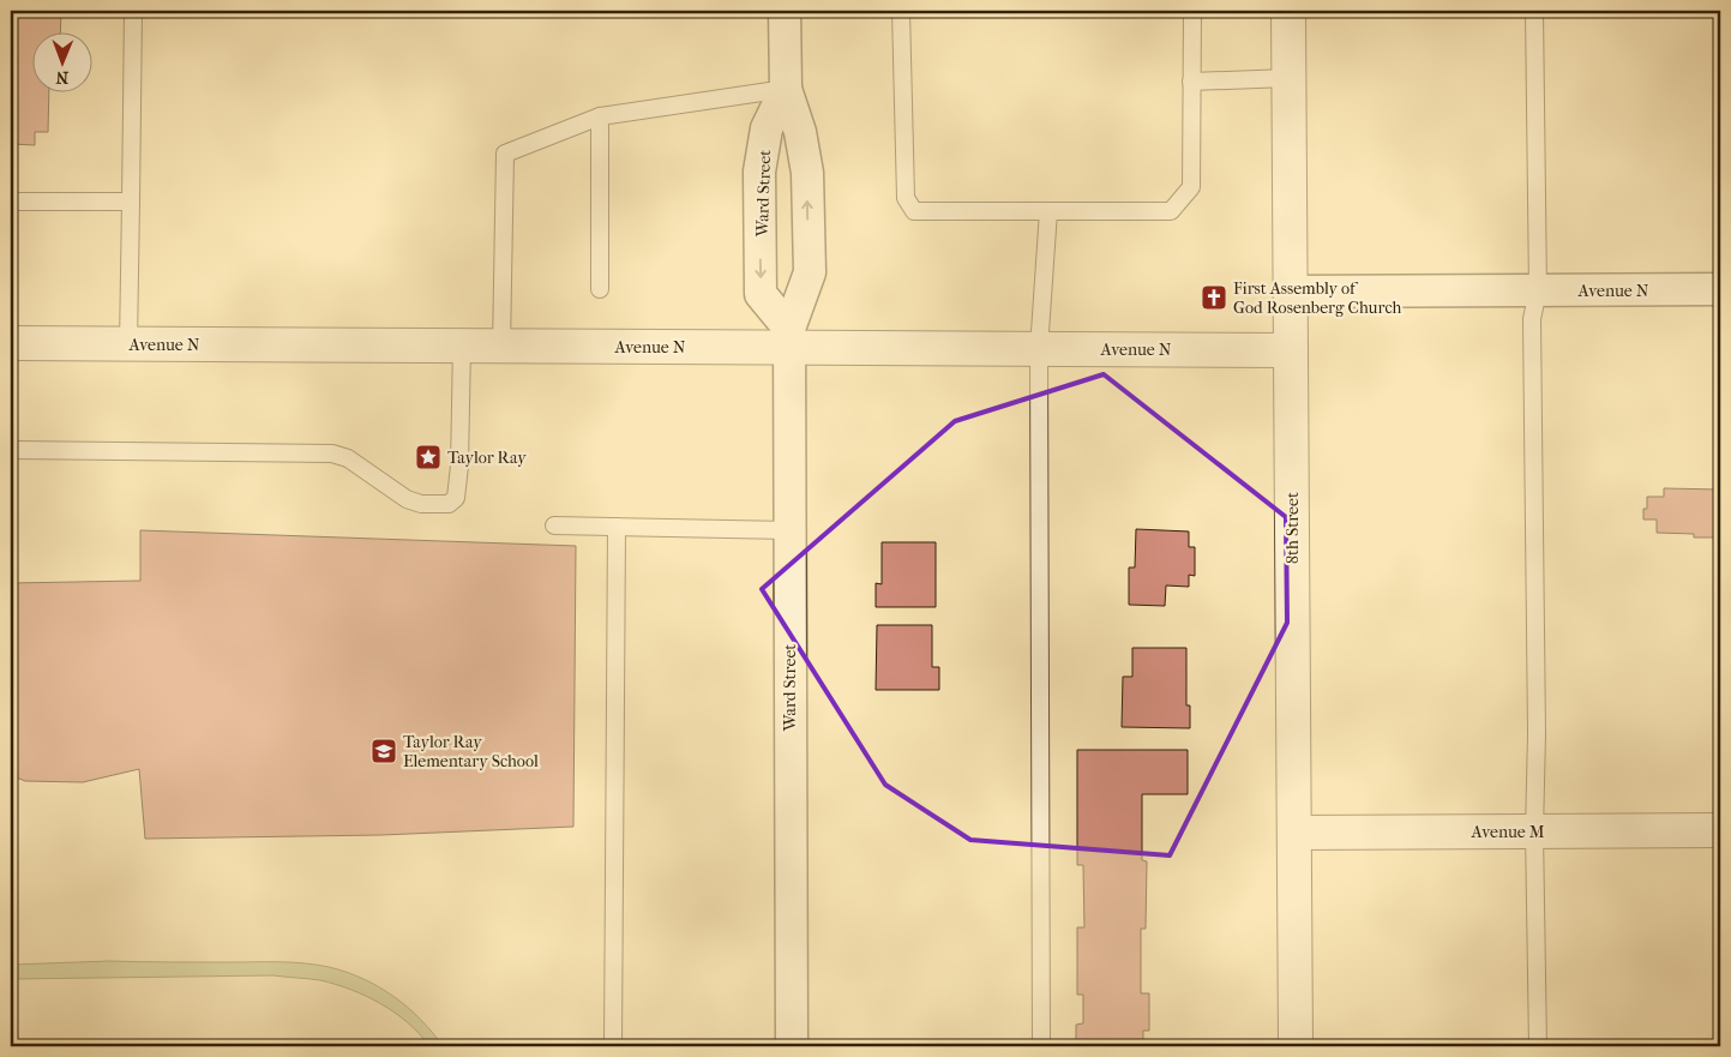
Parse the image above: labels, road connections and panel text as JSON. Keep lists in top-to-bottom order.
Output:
{
  "streets": {
    "street": [
      "Ward Street",
      "Avenue N",
      "8th Street",
      "Avenue M"
    ]
  },
  "crossings": [
    ["Ward Street", "Avenue N"],
    ["Avenue N", "8th Street"],
    ["8th Street", "Avenue M"]
  ],
  "places": {
    "church": ["First Assembly of God Rosenberg Church"],
    "place": ["Taylor Ray"],
    "school or university": ["Taylor Ray Elementary School"]
  },
  "north": "bottom"
}
